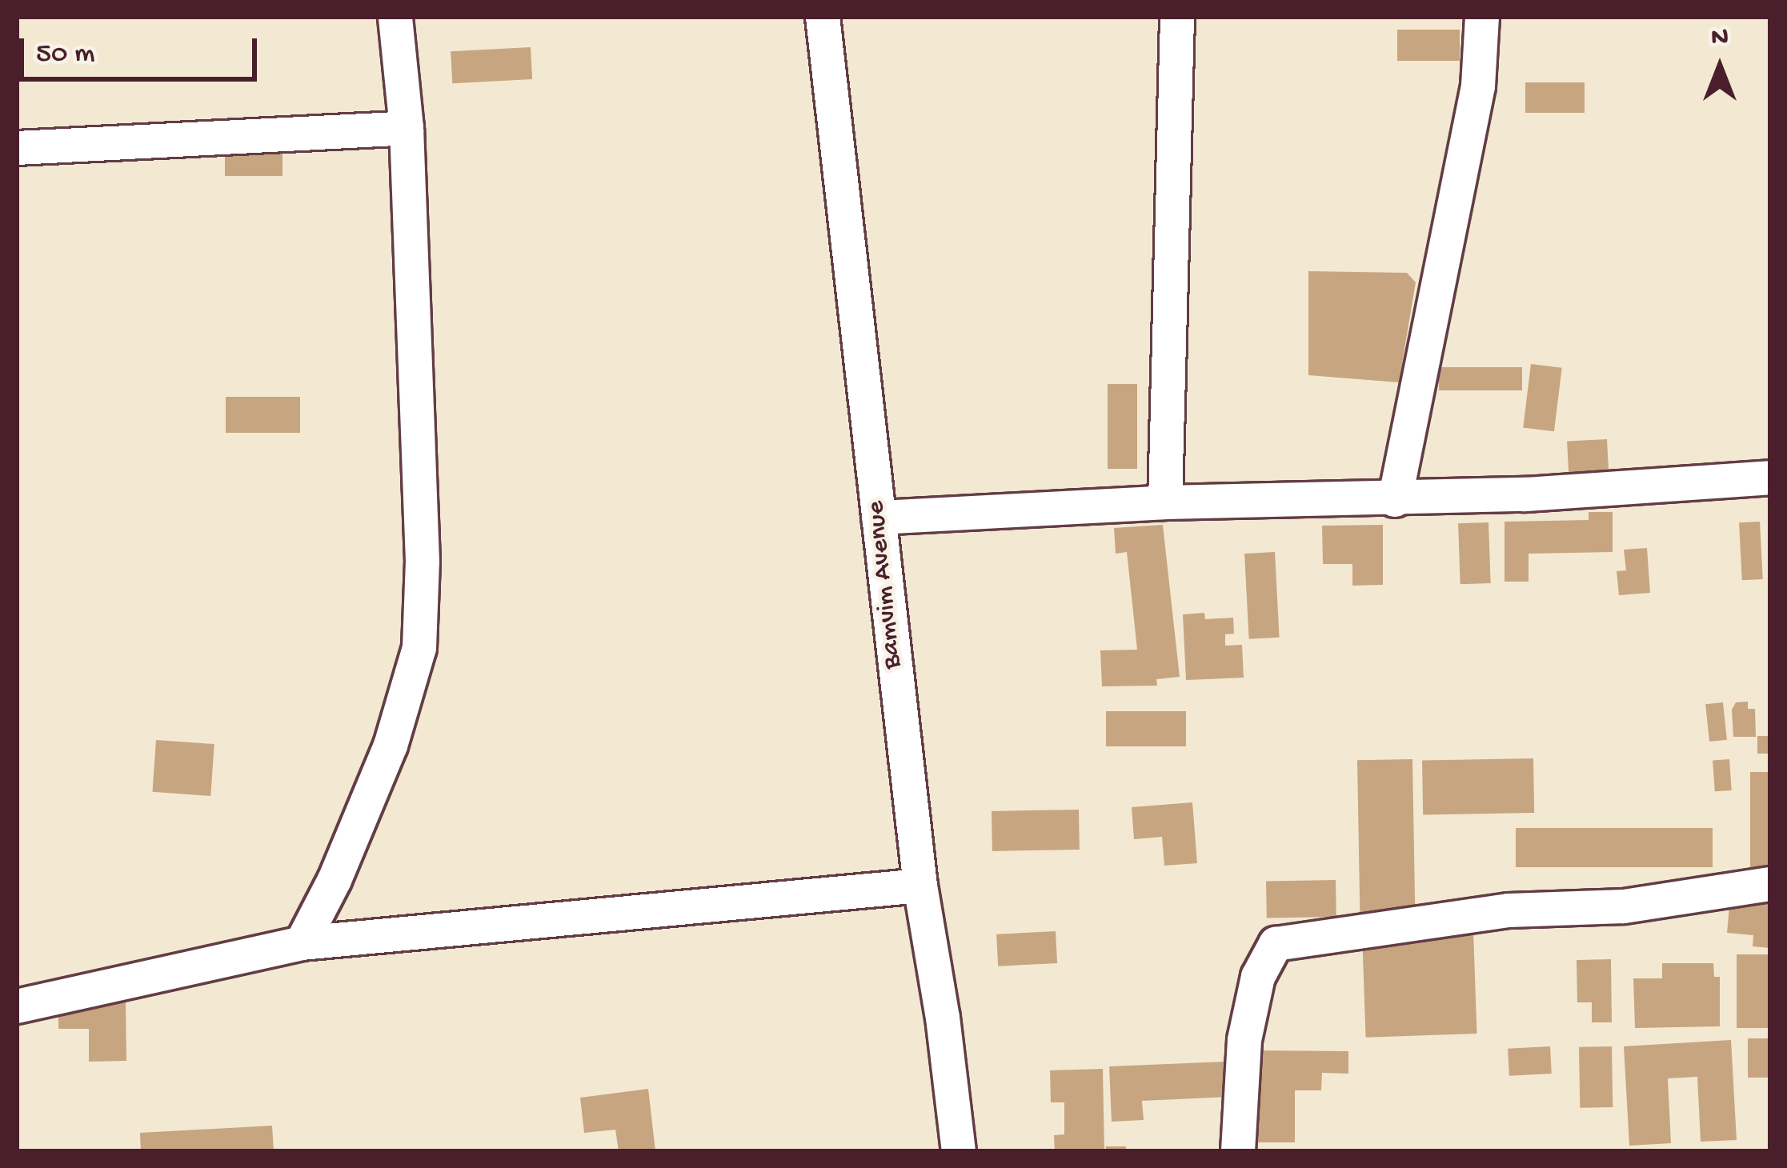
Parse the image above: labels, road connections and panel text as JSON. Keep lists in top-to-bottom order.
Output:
{
  "streets": {
    "street": ["Bamvim Avenue"]
  },
  "scale_bar": "50 m",
  "north": "top"
}
